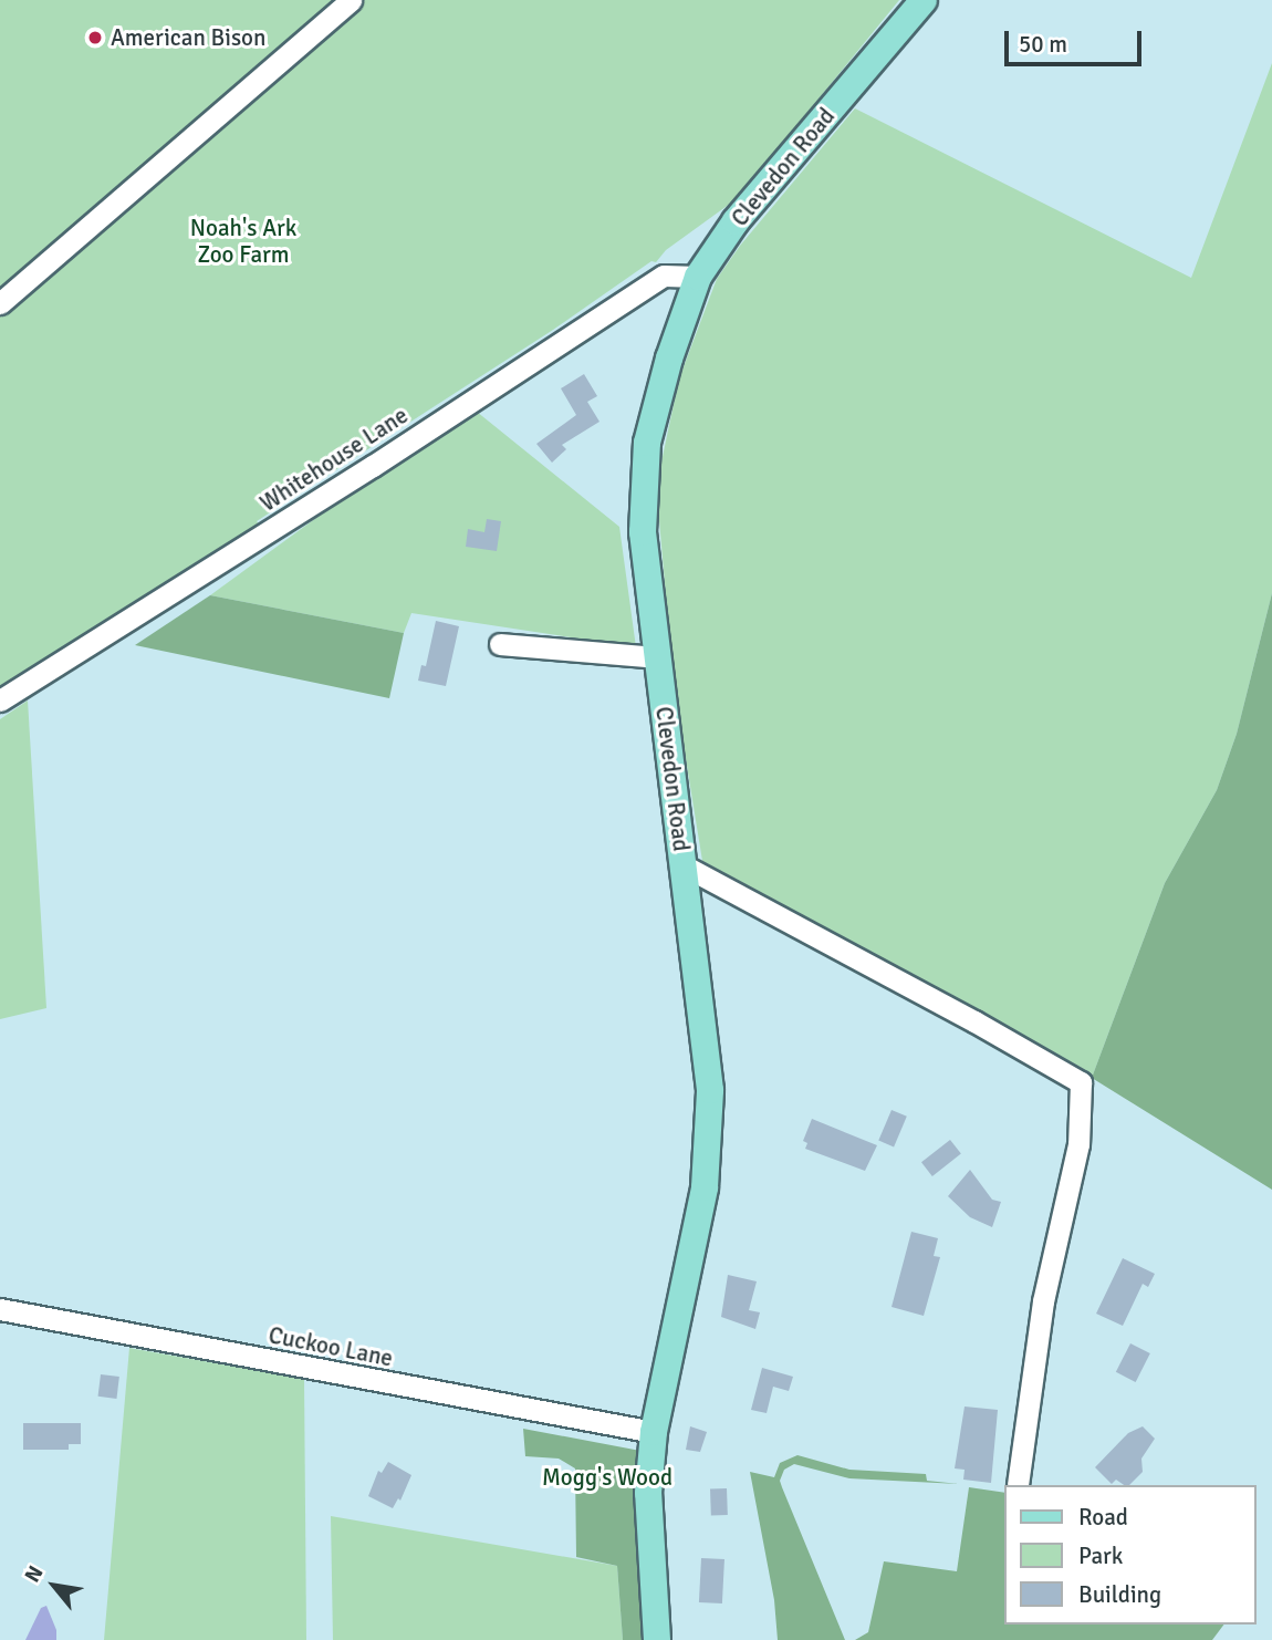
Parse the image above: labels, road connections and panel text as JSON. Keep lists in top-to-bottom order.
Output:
{
  "streets": {
    "main road": ["Clevedon Road"],
    "street": ["Whitehouse Lane", "Cuckoo Lane"]
  },
  "crossings": [
    ["Clevedon Road", "Whitehouse Lane"],
    ["Clevedon Road", "Cuckoo Lane"]
  ],
  "parks": ["Noah's Ark Zoo Farm", "Mogg's Wood"],
  "places": ["American Bison"],
  "legend": ["Road", "Park", "Building"],
  "scale_bar": "50 m",
  "north": "top left"
}
